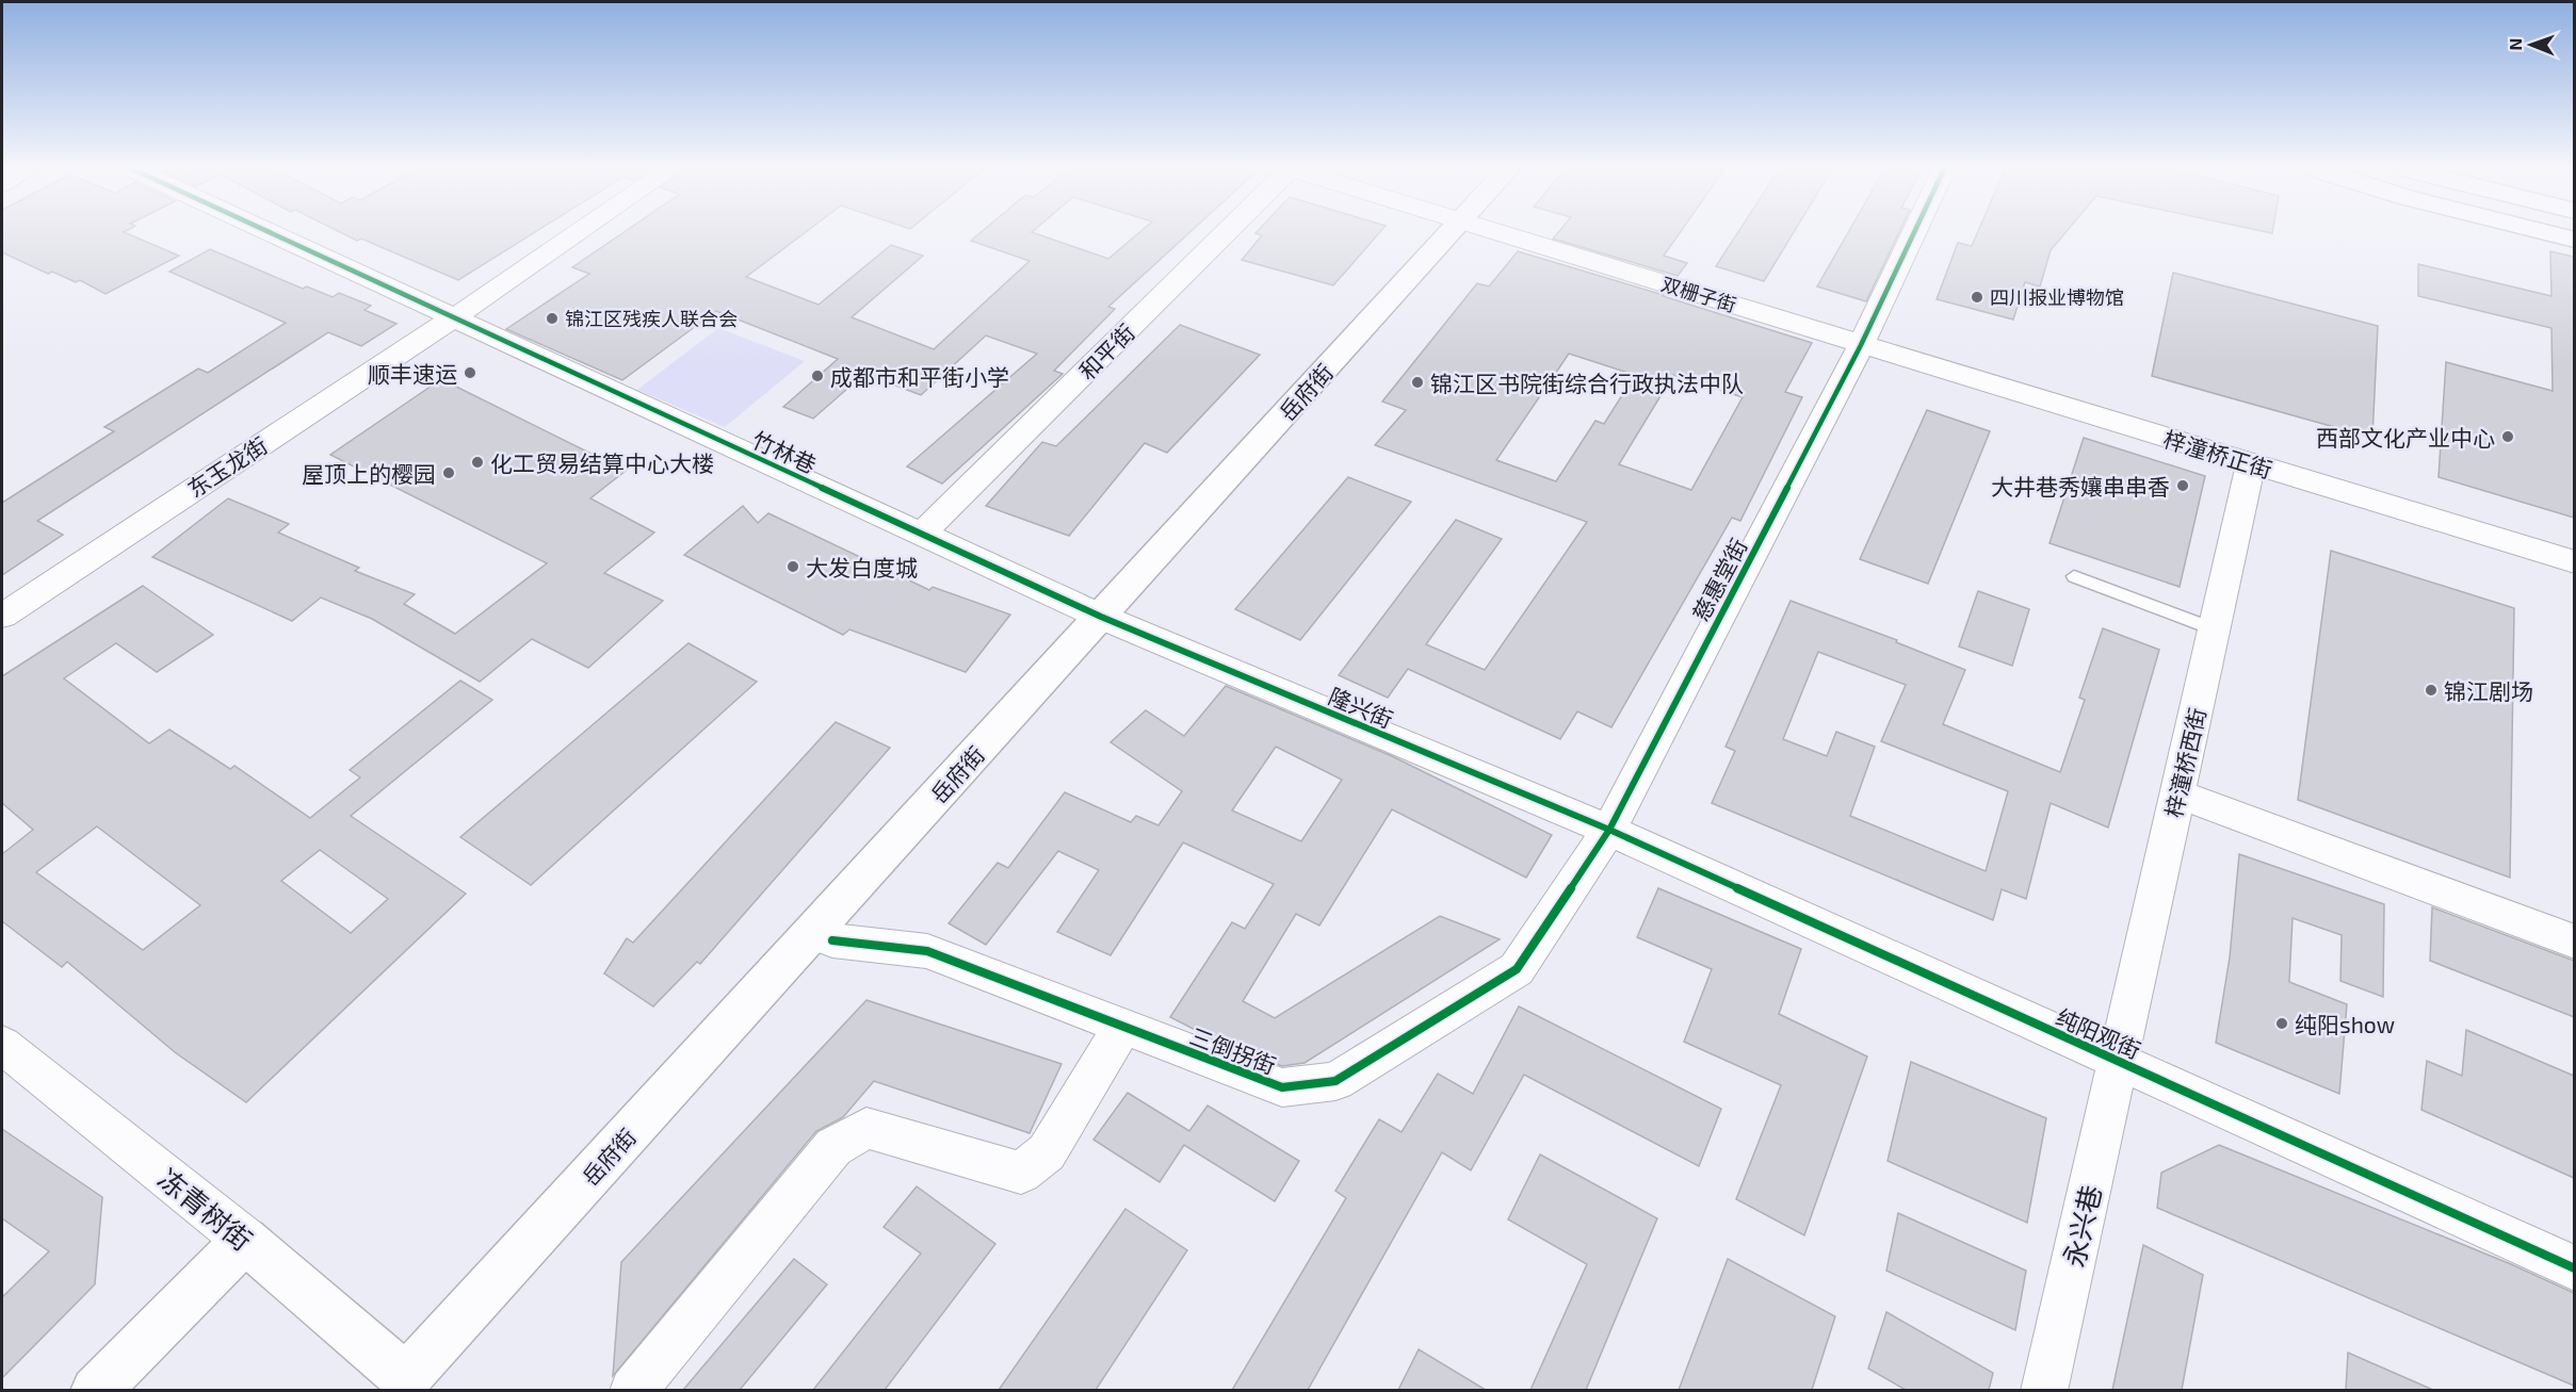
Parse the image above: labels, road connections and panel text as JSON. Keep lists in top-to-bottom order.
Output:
{
  "streets": {
    "street": [
      "双栅子街",
      "和平街",
      "岳府街",
      "竹林巷",
      "梓潼桥正街",
      "东玉龙街",
      "慈惠堂街",
      "隆兴街",
      "梓潼桥西街",
      "纯阳观街",
      "三倒拐街",
      "冻青树街",
      "永兴巷"
    ]
  },
  "crossings": [
    ["双栅子街", "梓潼桥正街"],
    ["双栅子街", "慈惠堂街"],
    ["和平街", "竹林巷"],
    ["岳府街", "竹林巷"],
    ["岳府街", "隆兴街"],
    ["岳府街", "冻青树街"],
    ["竹林巷", "东玉龙街"],
    ["竹林巷", "隆兴街"],
    ["梓潼桥正街", "慈惠堂街"],
    ["梓潼桥正街", "梓潼桥西街"],
    ["慈惠堂街", "隆兴街"],
    ["慈惠堂街", "纯阳观街"],
    ["慈惠堂街", "三倒拐街"],
    ["隆兴街", "纯阳观街"],
    ["隆兴街", "三倒拐街"],
    ["梓潼桥西街", "纯阳观街"],
    ["梓潼桥西街", "永兴巷"],
    ["纯阳观街", "三倒拐街"],
    ["纯阳观街", "永兴巷"]
  ],
  "places": [
    "四川报业博物馆",
    "锦江区残疾人联合会",
    "顺丰速运",
    "成都市和平街小学",
    "锦江区书院街综合行政执法中队",
    "西部文化产业中心",
    "化工贸易结算中心大楼",
    "屋顶上的樱园",
    "大井巷秀孃串串香",
    "大发白度城",
    "锦江剧场",
    "纯阳show"
  ],
  "north": "left"
}
